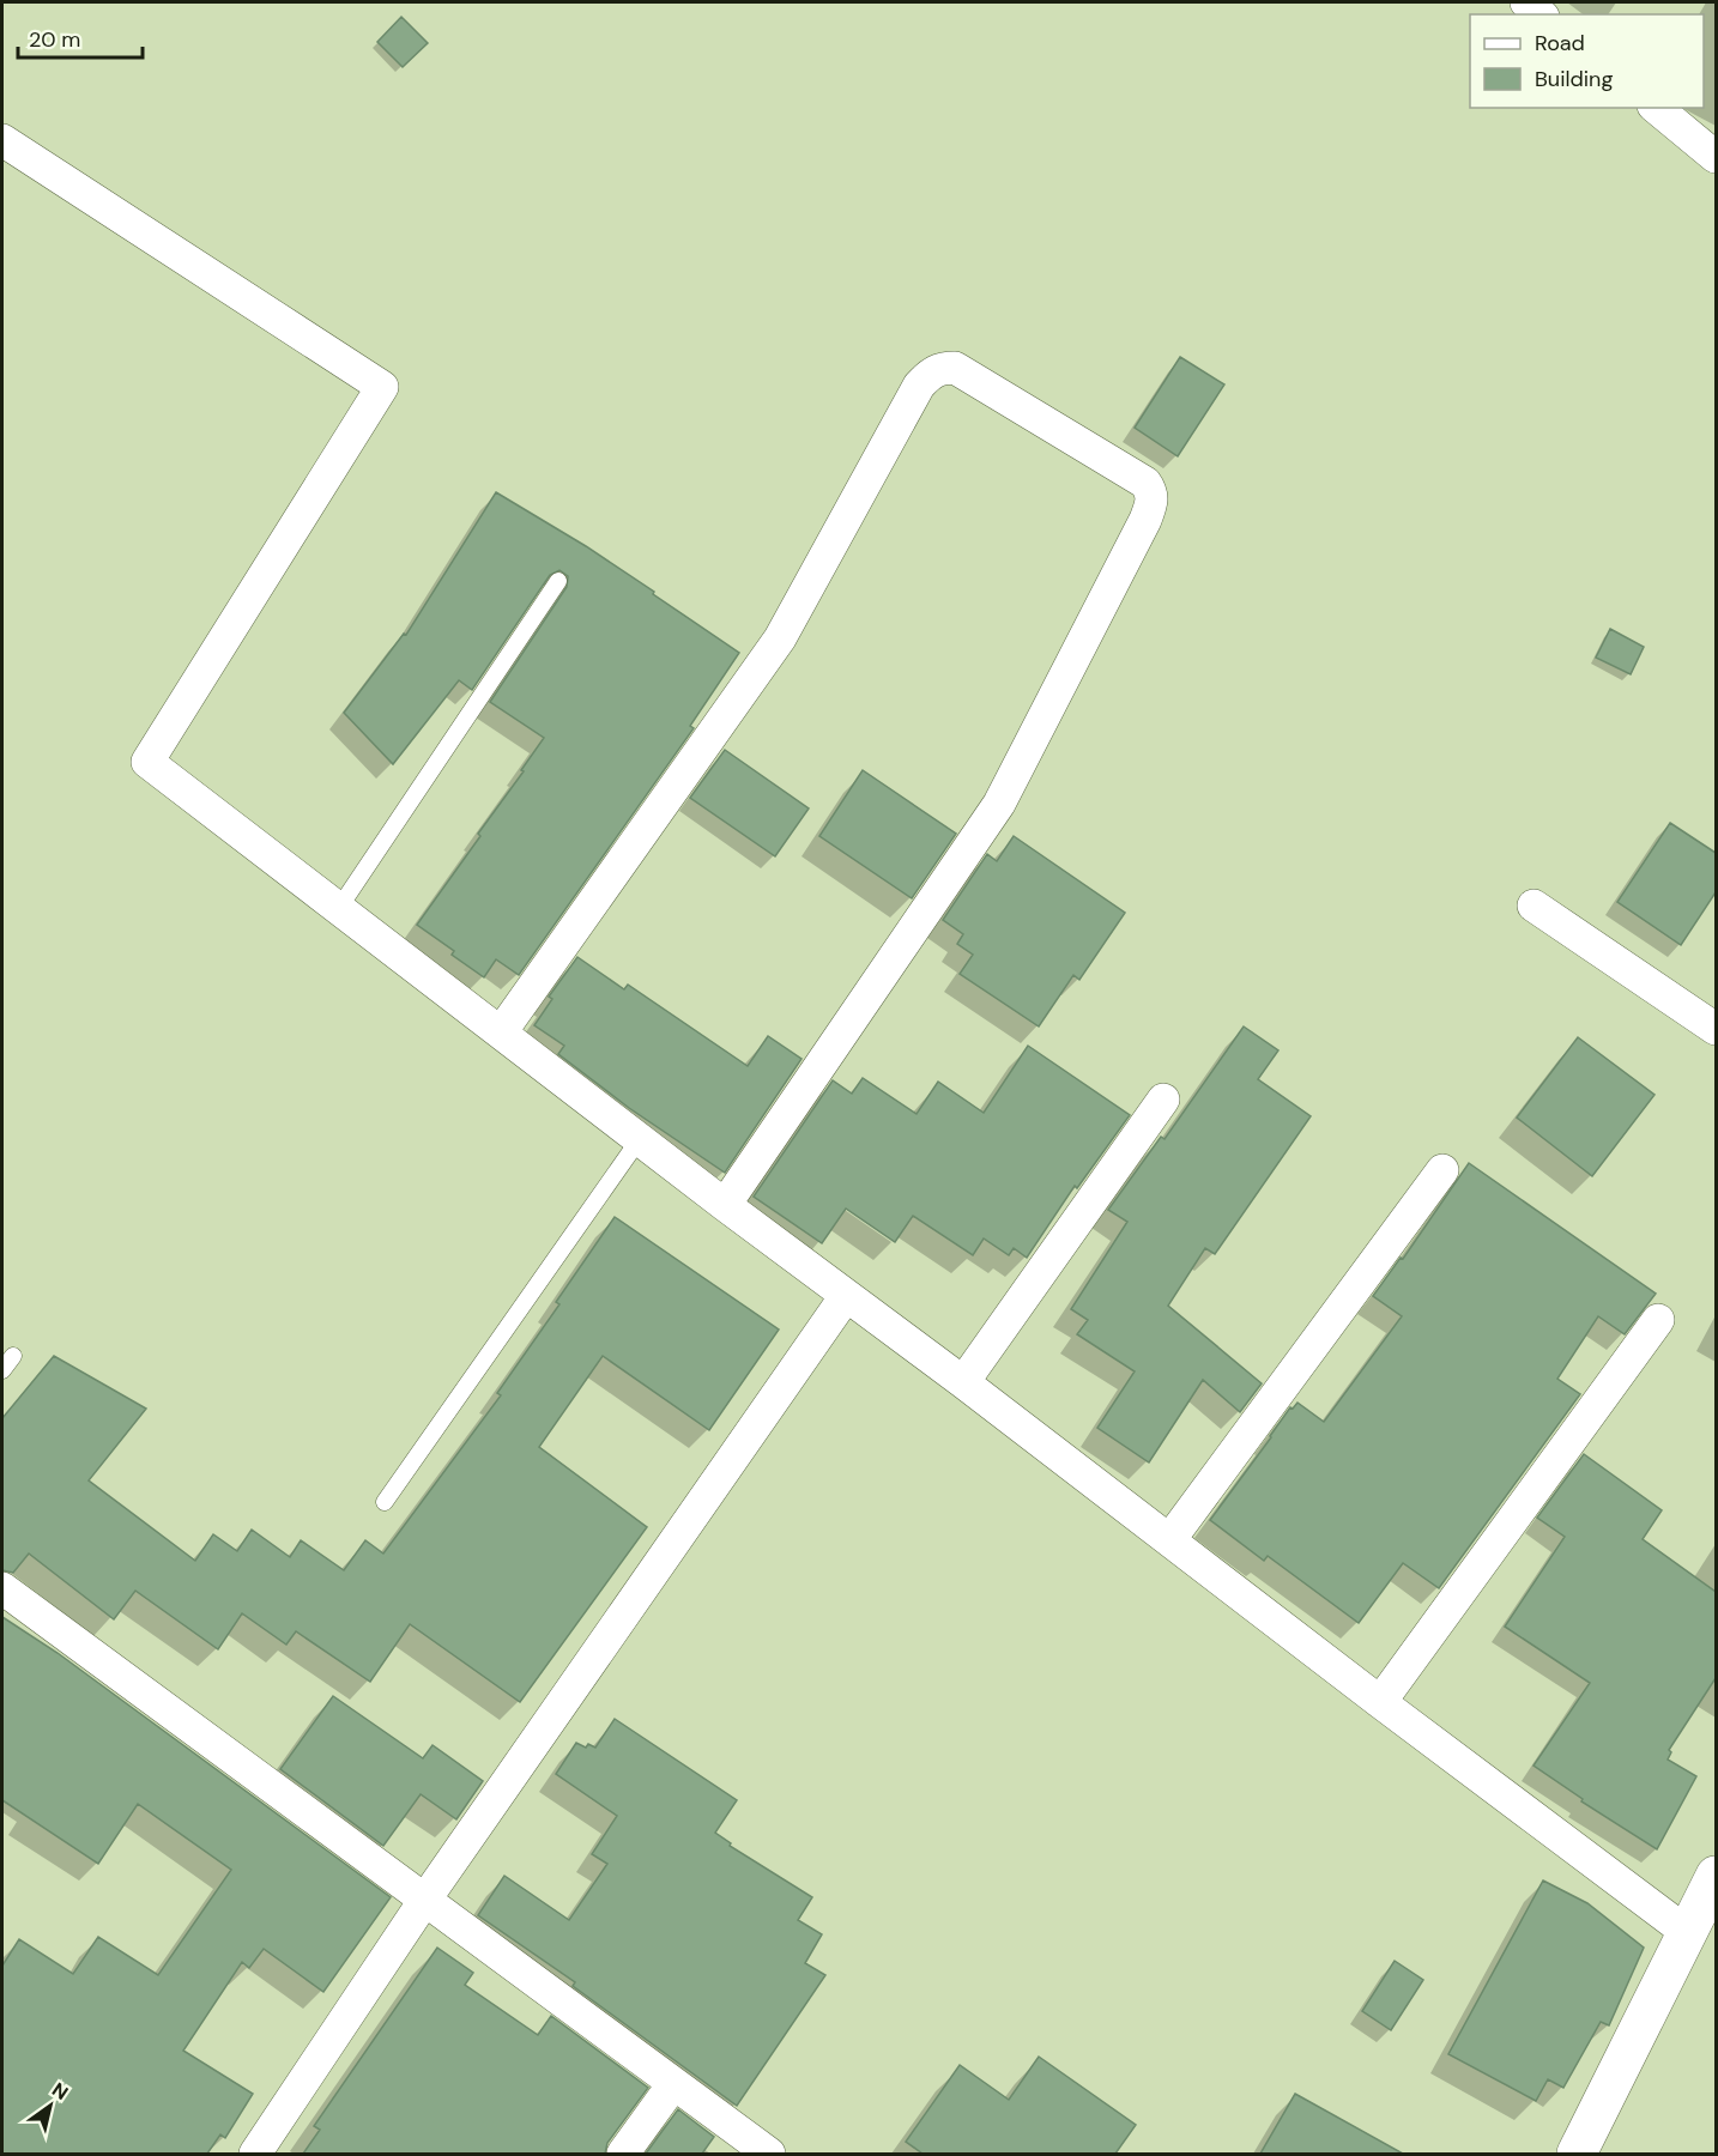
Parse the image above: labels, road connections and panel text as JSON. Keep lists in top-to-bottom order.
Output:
{
  "legend": ["Road", "Building"],
  "scale_bar": "20 m",
  "north": "top right"
}
